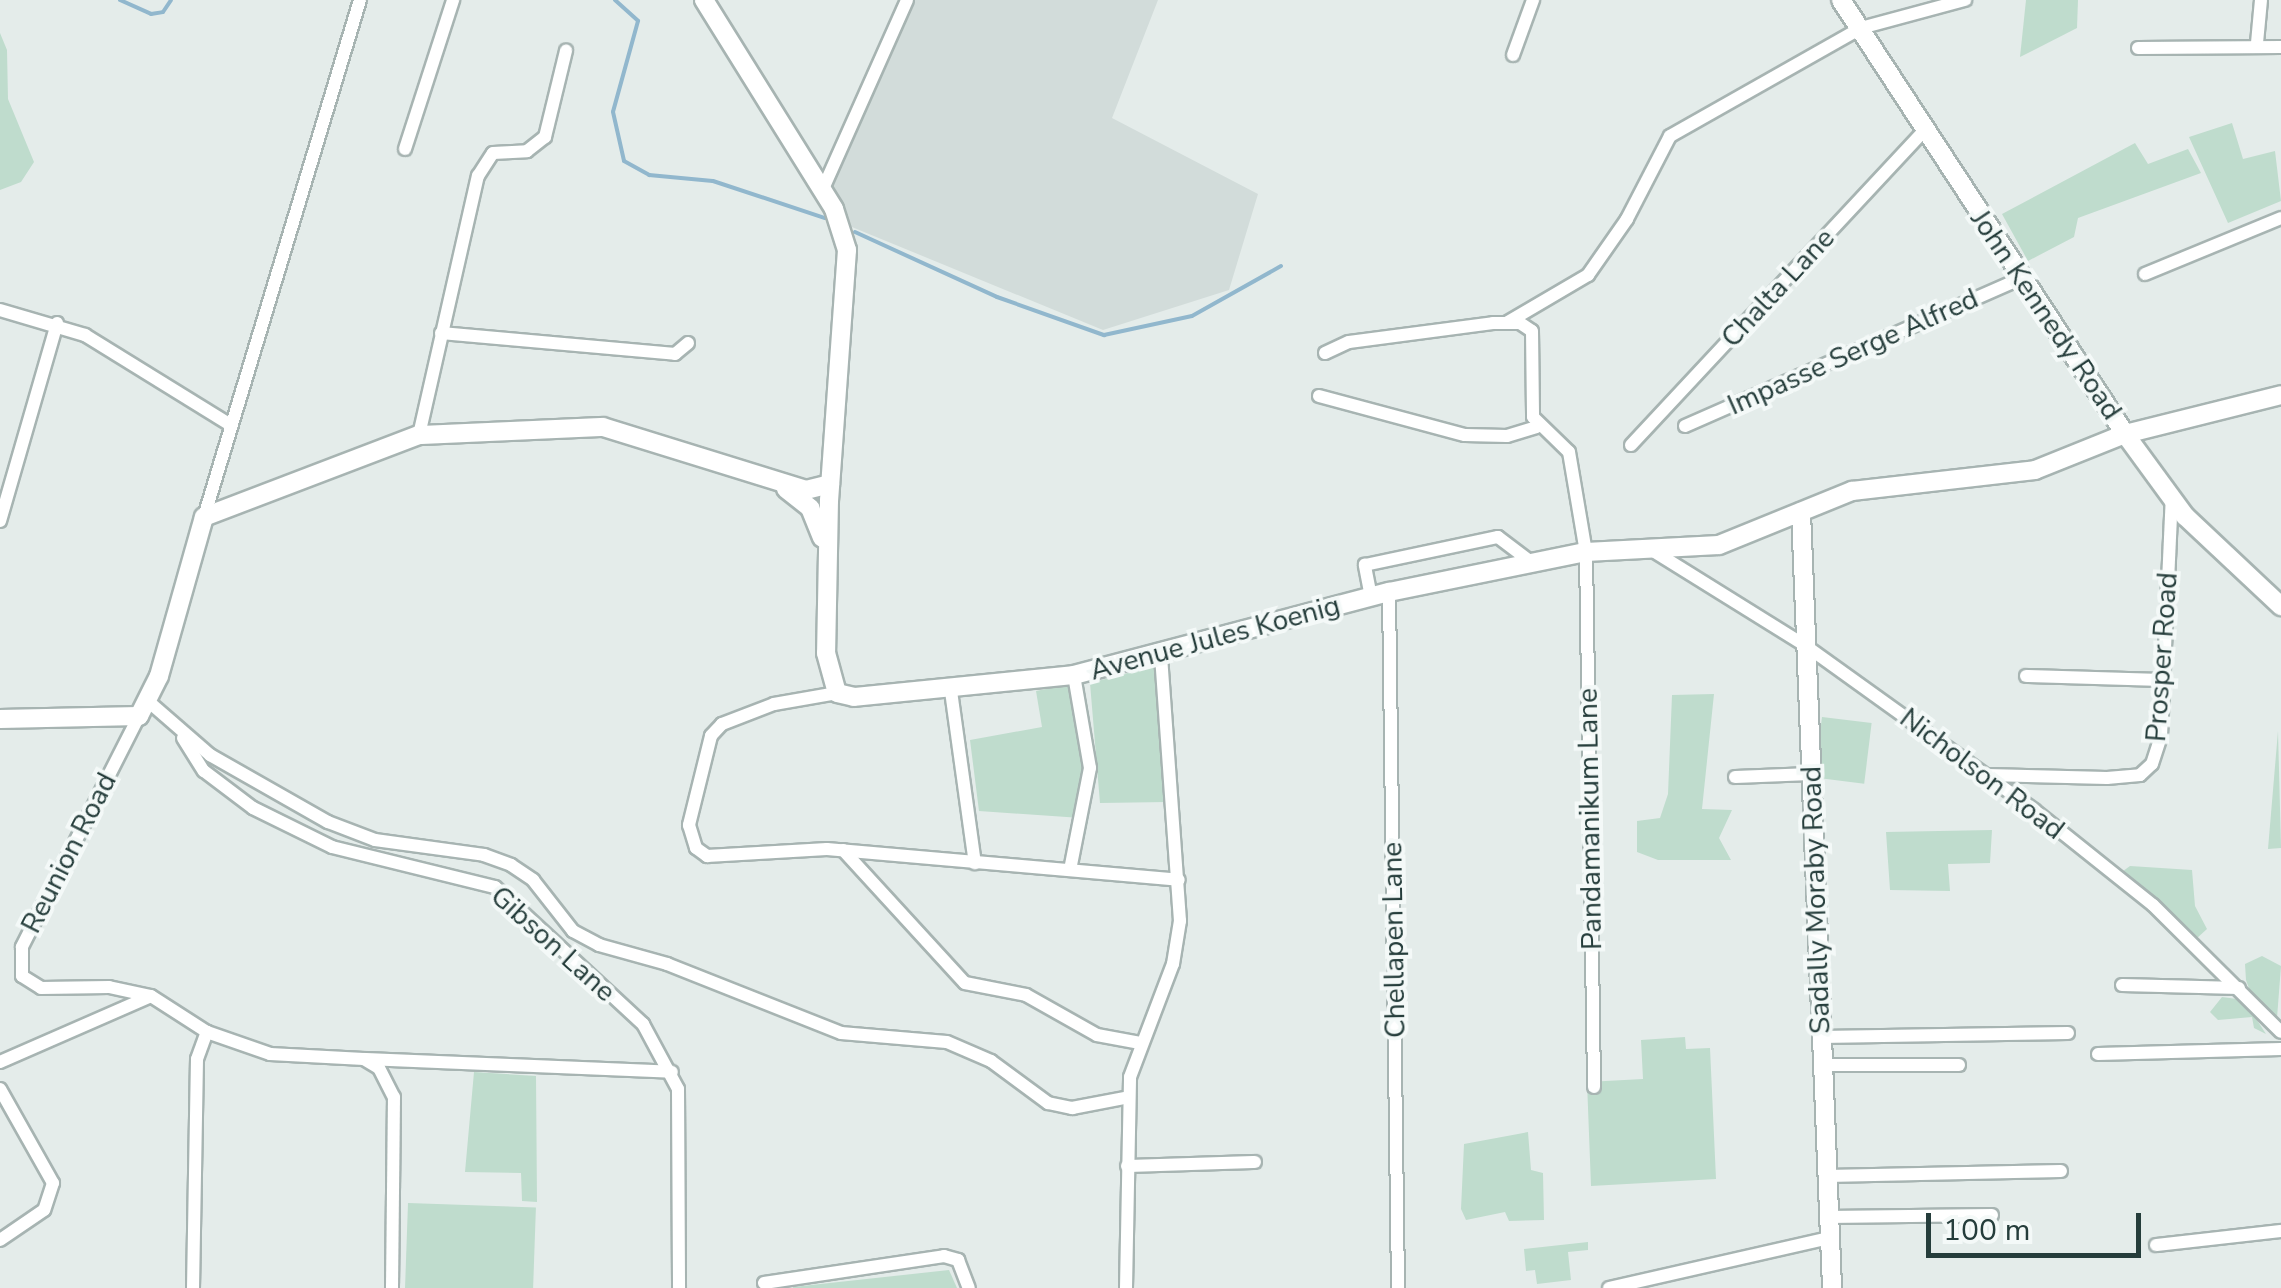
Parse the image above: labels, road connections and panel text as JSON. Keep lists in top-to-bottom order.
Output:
{
  "streets": {
    "street": [
      "Chalta Lane",
      "John Kennedy Road",
      "Impasse Serge Alfred",
      "Avenue Jules Koenig",
      "Prosper Road",
      "Nicholson Road",
      "Pandamanikum Lane",
      "Reunion Road",
      "Sadally Moraby Road",
      "Chellapen Lane",
      "Gibson Lane"
    ]
  },
  "crossings": [
    ["Chalta Lane", "John Kennedy Road"],
    ["John Kennedy Road", "Impasse Serge Alfred"],
    ["John Kennedy Road", "Avenue Jules Koenig"],
    ["John Kennedy Road", "Prosper Road"],
    ["Avenue Jules Koenig", "Nicholson Road"],
    ["Avenue Jules Koenig", "Pandamanikum Lane"],
    ["Avenue Jules Koenig", "Sadally Moraby Road"],
    ["Avenue Jules Koenig", "Chellapen Lane"],
    ["Prosper Road", "Nicholson Road"],
    ["Nicholson Road", "Sadally Moraby Road"]
  ],
  "scale_bar": "100 m"
}
